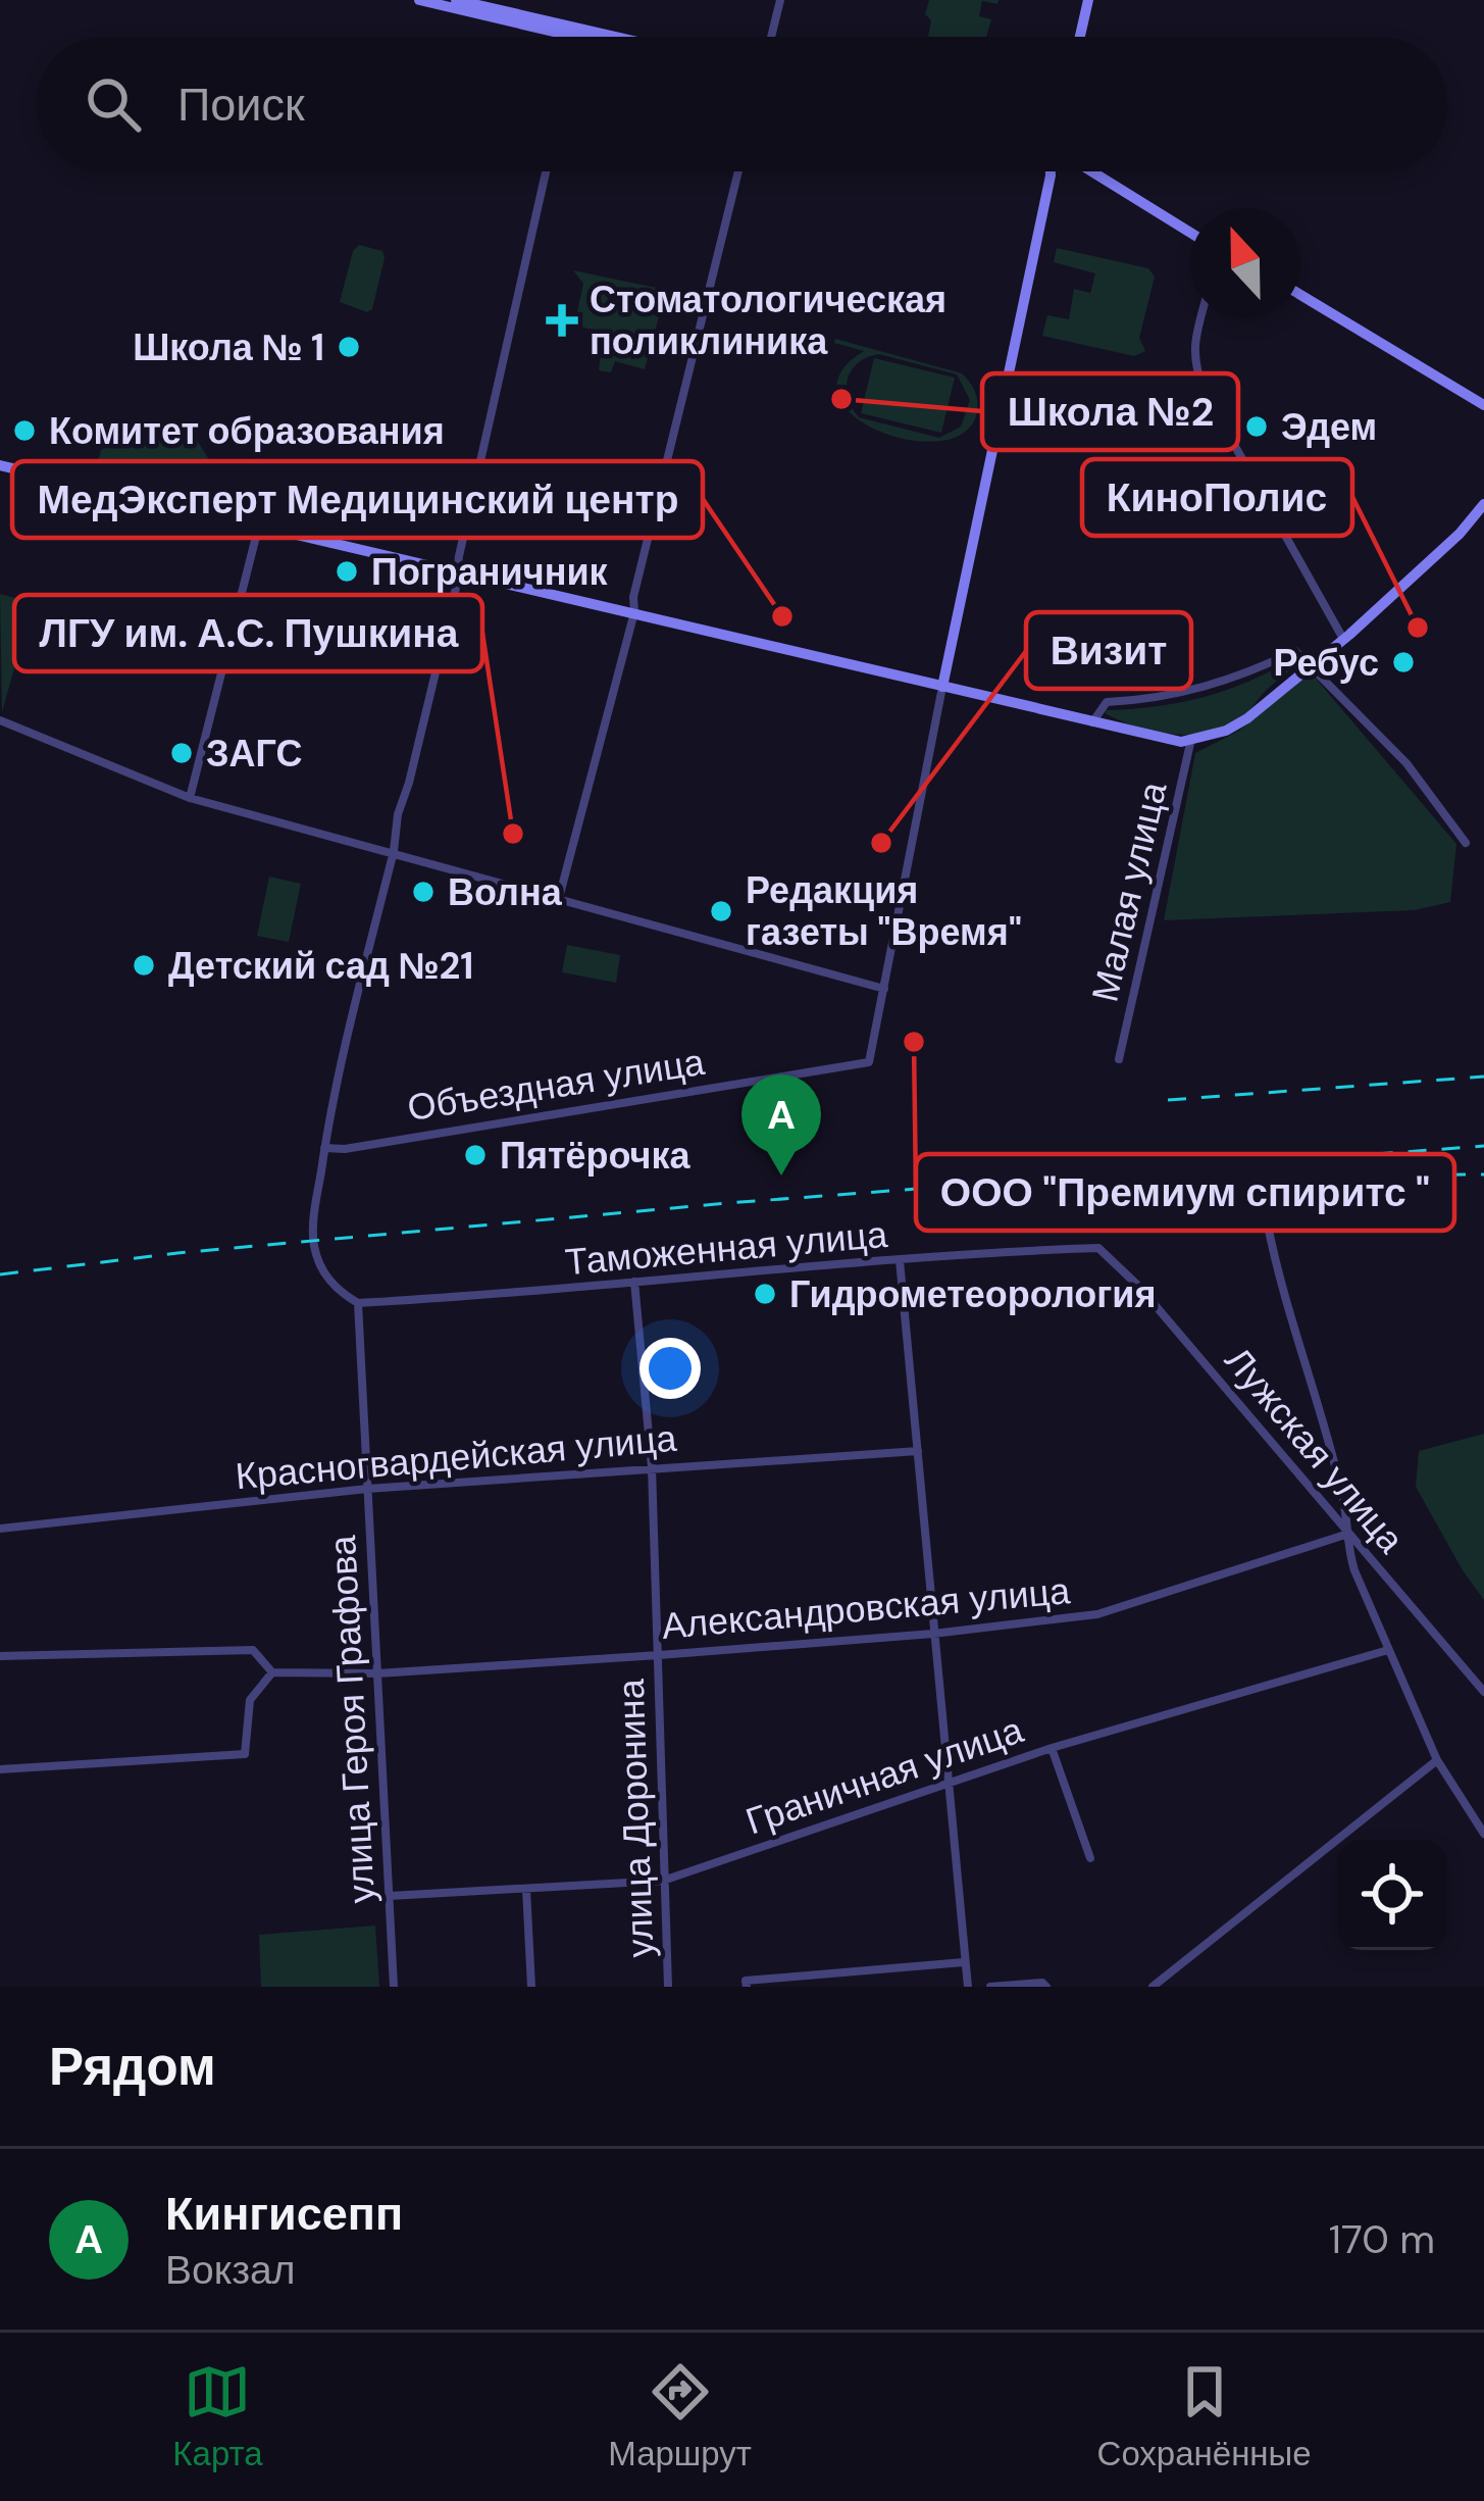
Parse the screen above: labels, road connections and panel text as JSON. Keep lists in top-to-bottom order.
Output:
{
  "streets": {
    "street": [
      "Малая улица",
      "Объездная улица",
      "Таможенная улица",
      "Лужская улица",
      "Красногвардейская улица",
      "Александровская улица",
      "улица Героя Графова",
      "Граничная улица",
      "улица Доронина"
    ]
  },
  "crossings": [
    ["Таможенная улица", "Лужская улица"],
    ["Таможенная улица", "улица Героя Графова"],
    ["Таможенная улица", "улица Доронина"],
    ["Лужская улица", "Александровская улица"],
    ["Красногвардейская улица", "улица Героя Графова"],
    ["Красногвардейская улица", "улица Доронина"],
    ["Александровская улица", "улица Героя Графова"],
    ["Александровская улица", "улица Доронина"],
    ["улица Героя Графова", "Граничная улица"],
    ["Граничная улица", "улица Доронина"]
  ],
  "places": {
    "health": ["Стоматологическая поликлиника"],
    "other": [
      "Школа № 1",
      "Школа №2",
      "Эдем",
      "Комитет образования",
      "Пограничник",
      "МедЭксперт Медицинский центр",
      "КиноПолис",
      "Ребус",
      "ЗАГС",
      "ЛГУ им. А.С. Пушкина",
      "Визит",
      "Волна",
      "Редакция газеты \"Время\"",
      "Детский сад №21",
      "ООО \"Премиум спиритс \"",
      "Пятёрочка",
      "Гидрометеорология"
    ]
  },
  "north": "top",
  "page": {
    "search": "Поиск",
    "pins": "A",
    "heading": "Рядом",
    "list": [
      {
        "mark": "A",
        "name": "Кингисепп",
        "note": "Вокзал",
        "value": "170 m"
      }
    ],
    "nav": ["Карта", "Маршрут", "Сохранённые"]
  }
}
